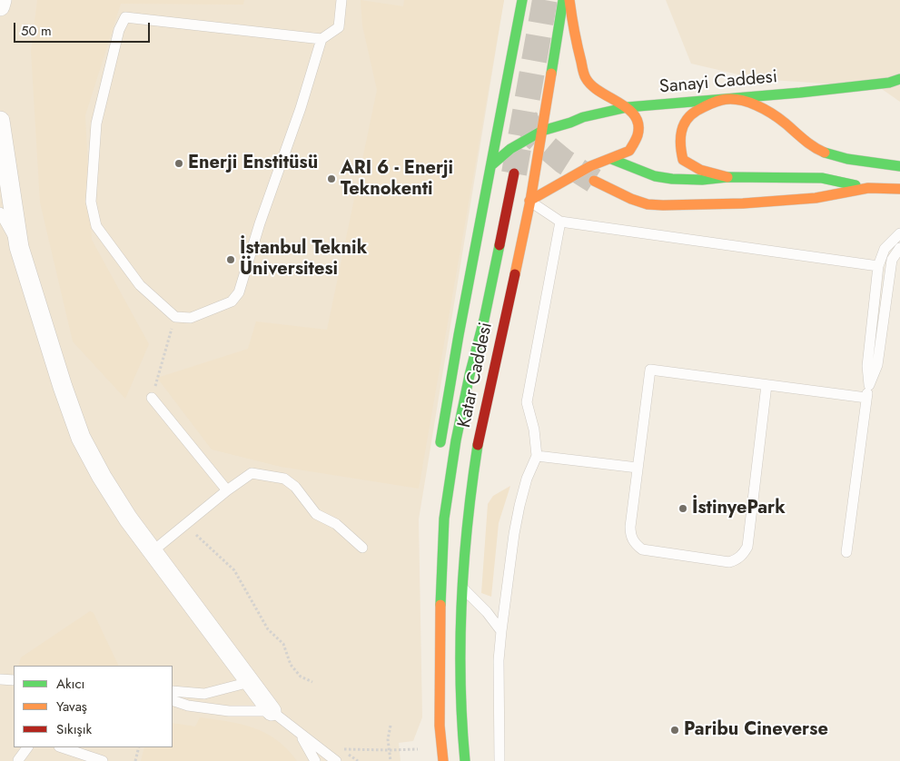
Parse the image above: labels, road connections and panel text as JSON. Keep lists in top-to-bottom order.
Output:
{
  "streets": {
    "main road": ["Sanayi Caddesi", "Katar Caddesi"]
  },
  "crossings": [
    ["Sanayi Caddesi", "Katar Caddesi"]
  ],
  "places": [
    "Enerji Enstitüsü",
    "ARI 6 - Enerji Teknokenti",
    "İstanbul Teknik Üniversitesi",
    "İstinyePark",
    "Paribu Cineverse"
  ],
  "legend": ["Akıcı", "Yavaş", "Sıkışık"],
  "scale_bar": "50 m"
}
